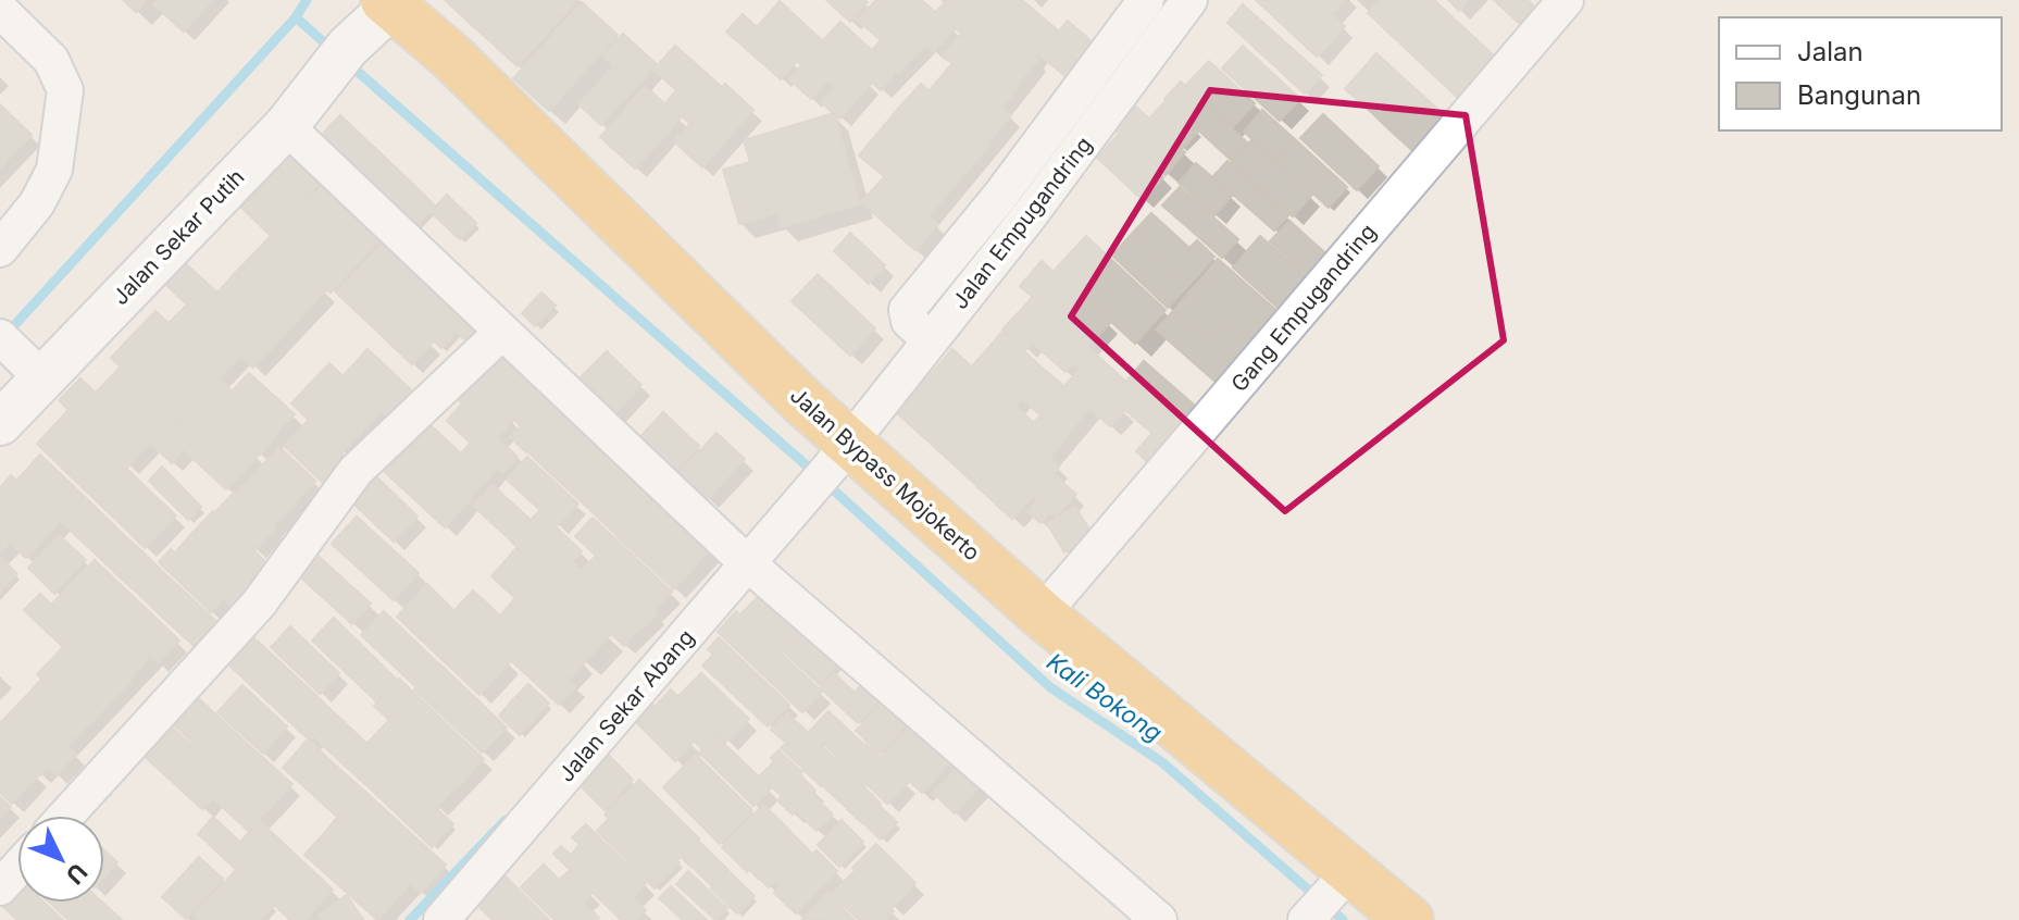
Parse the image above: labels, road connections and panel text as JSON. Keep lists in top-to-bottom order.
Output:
{
  "streets": {
    "highway": ["Jalan Bypass Mojokerto"],
    "street": [
      "Jalan Empugandring",
      "Jalan Sekar Putih",
      "Gang Empugandring",
      "Jalan Sekar Abang"
    ]
  },
  "crossings": [
    ["Jalan Empugandring", "Jalan Bypass Mojokerto"],
    ["Jalan Empugandring", "Jalan Sekar Abang"],
    ["Jalan Sekar Putih", "Jalan Bypass Mojokerto"],
    ["Gang Empugandring", "Jalan Bypass Mojokerto"],
    ["Jalan Bypass Mojokerto", "Jalan Sekar Abang"]
  ],
  "water": ["Kali Bokong"],
  "legend": ["Jalan", "Bangunan"],
  "north": "bottom right"
}
